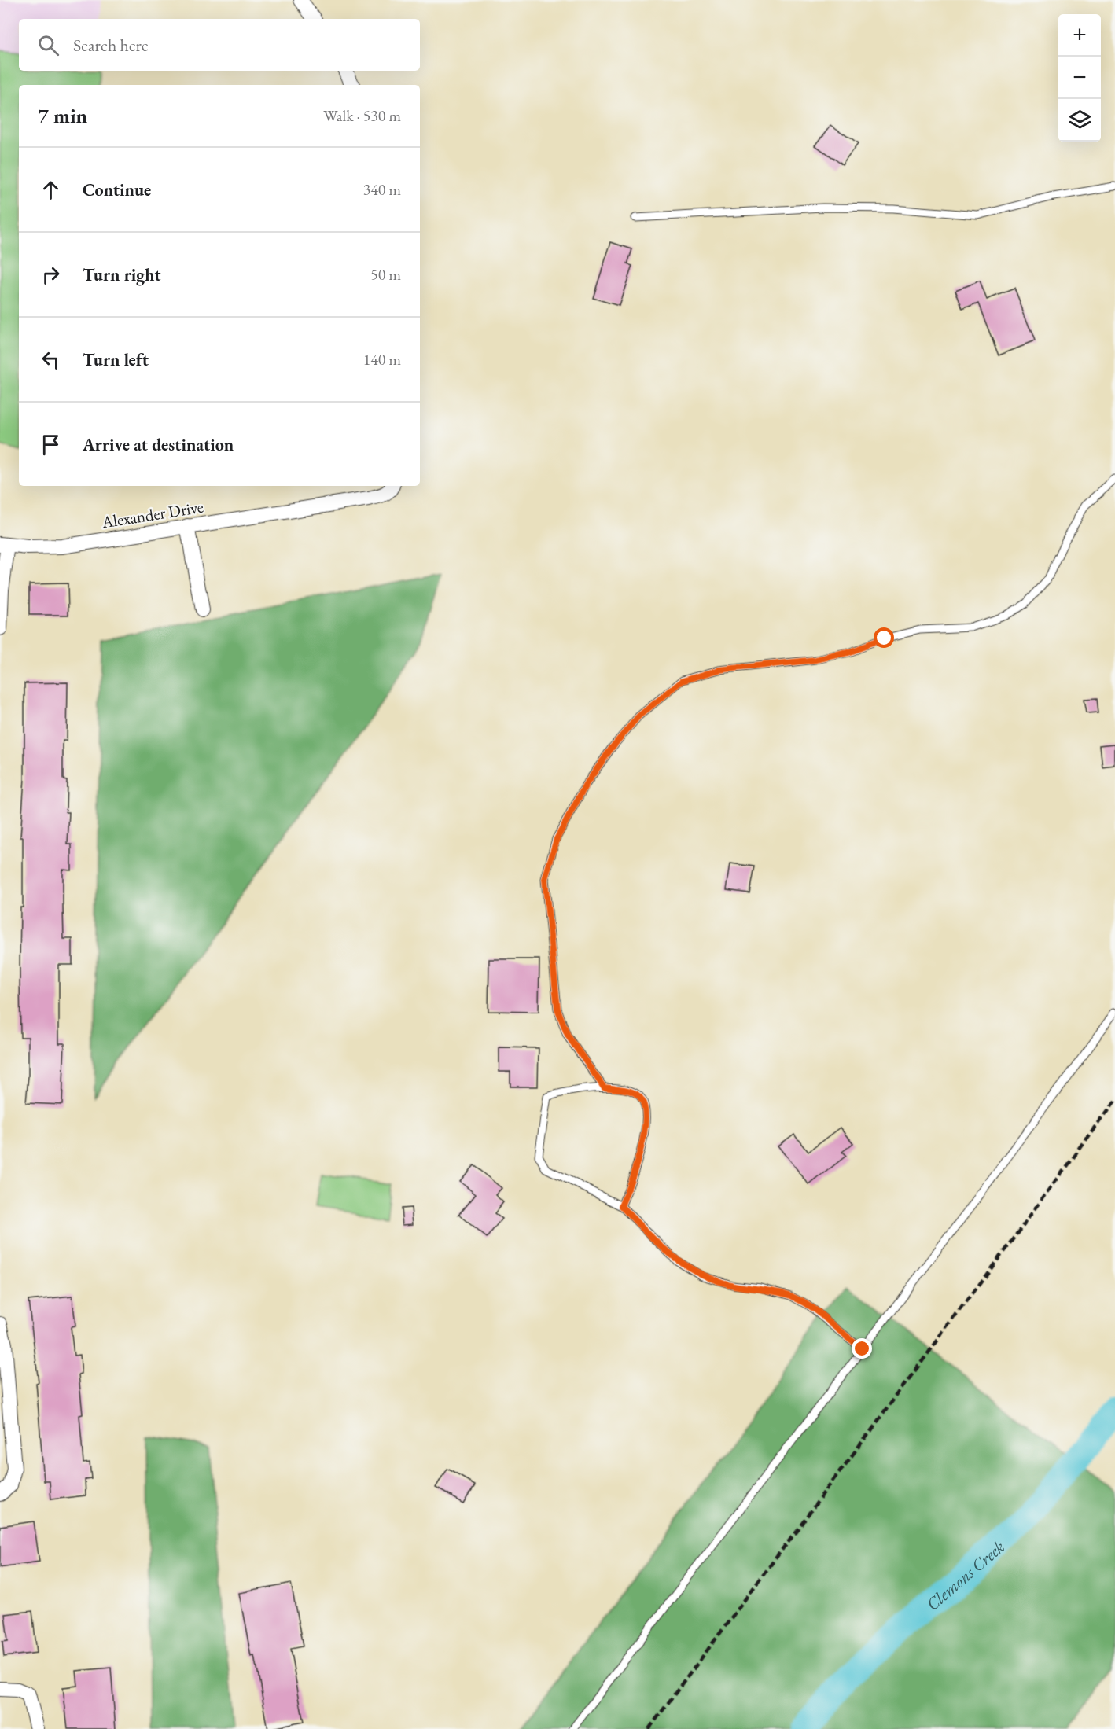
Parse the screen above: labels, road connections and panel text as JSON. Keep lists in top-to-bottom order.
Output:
{
  "streets": {
    "street": ["Alexander Drive"]
  },
  "water": ["Clemons Creek"],
  "page": {
    "map_buttons": ["+", "−"],
    "search": "Search here",
    "heading": ["7 min", "Walk · 530 m"],
    "list": [
      ["Continue", "340 m"],
      ["Turn right", "50 m"],
      ["Turn left", "140 m"],
      "Arrive at destination"
    ]
  }
}
